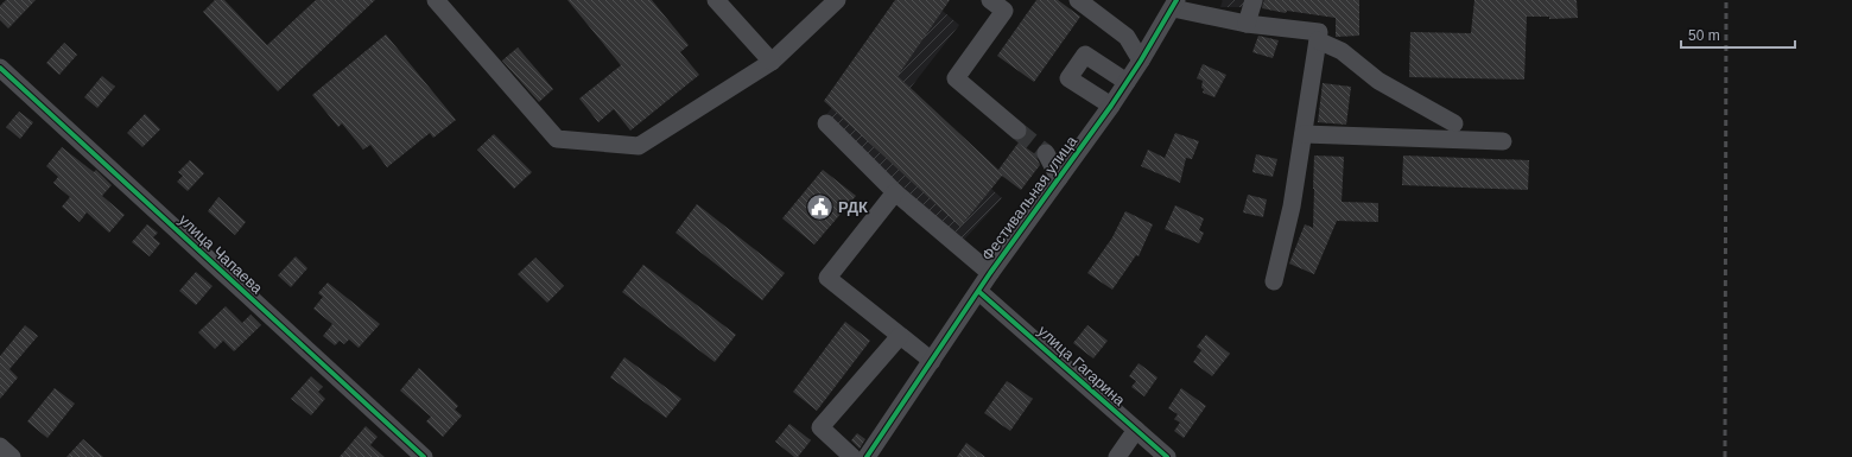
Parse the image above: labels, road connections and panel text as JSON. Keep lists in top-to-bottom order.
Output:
{
  "streets": {
    "street": ["Фестивальная улица", "улица Чапаева", "улица Гагарина"]
  },
  "crossings": [
    ["Фестивальная улица", "улица Гагарина"]
  ],
  "places": {
    "public building": ["РДК"]
  },
  "scale_bar": "50 m"
}
